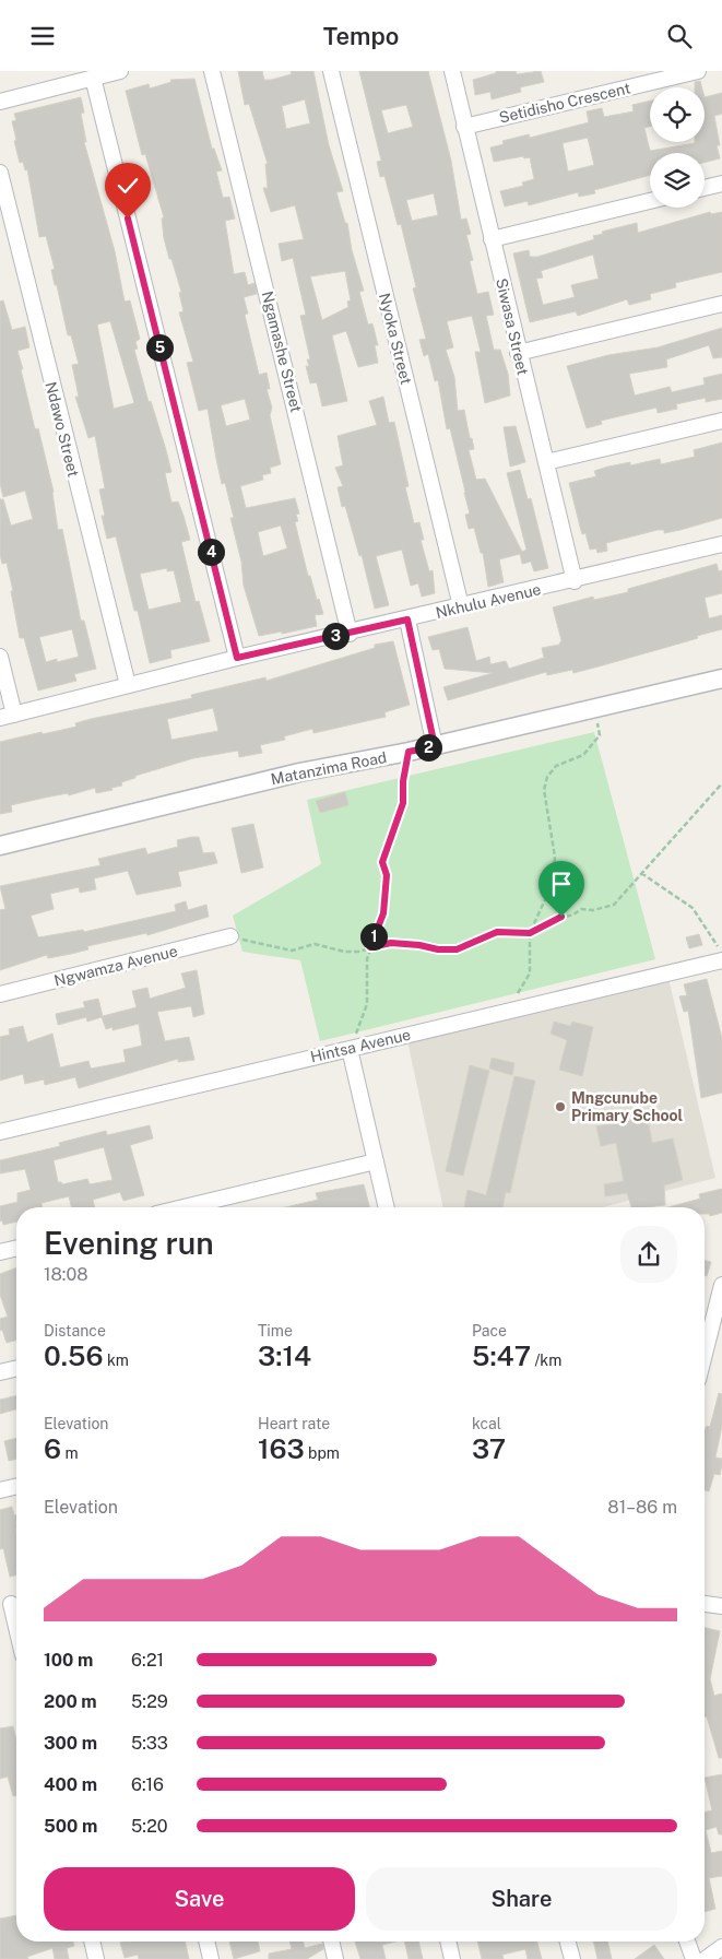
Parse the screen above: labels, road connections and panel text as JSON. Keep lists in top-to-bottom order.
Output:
{
  "streets": {
    "street": [
      "Setidisho Crescent",
      "Siwasa Street",
      "Nyoka Street",
      "Ngamashe Street",
      "Ndawo Street",
      "Nkhulu Avenue",
      "Matanzima Road",
      "Ngwamza Avenue",
      "Hintsa Avenue"
    ]
  },
  "crossings": [
    ["Setidisho Crescent", "Siwasa Street"],
    ["Siwasa Street", "Nkhulu Avenue"],
    ["Nyoka Street", "Nkhulu Avenue"],
    ["Ngamashe Street", "Nkhulu Avenue"],
    ["Ndawo Street", "Nkhulu Avenue"]
  ],
  "places": ["Mngcunube Primary School"],
  "page": {
    "header": "Tempo",
    "pins": [
      "5",
      "4",
      "3",
      "2",
      "1"
    ],
    "heading": ["Evening run", "18:08"],
    "stats": [
      ["Distance", "0.56 km"],
      ["Time", "3:14"],
      ["Pace", "5:47 /km"],
      ["Elevation", "6 m"],
      ["Heart rate", "163 bpm"],
      ["kcal", "37"]
    ],
    "chart": ["Elevation", "81–86 m"],
    "list": [
      {
        "name": "100 m",
        "note": "6:21"
      },
      {
        "name": "200 m",
        "note": "5:29"
      },
      {
        "name": "300 m",
        "note": "5:33"
      },
      {
        "name": "400 m",
        "note": "6:16"
      },
      {
        "name": "500 m",
        "note": "5:20"
      }
    ],
    "buttons": ["Save", "Share"]
  }
}
